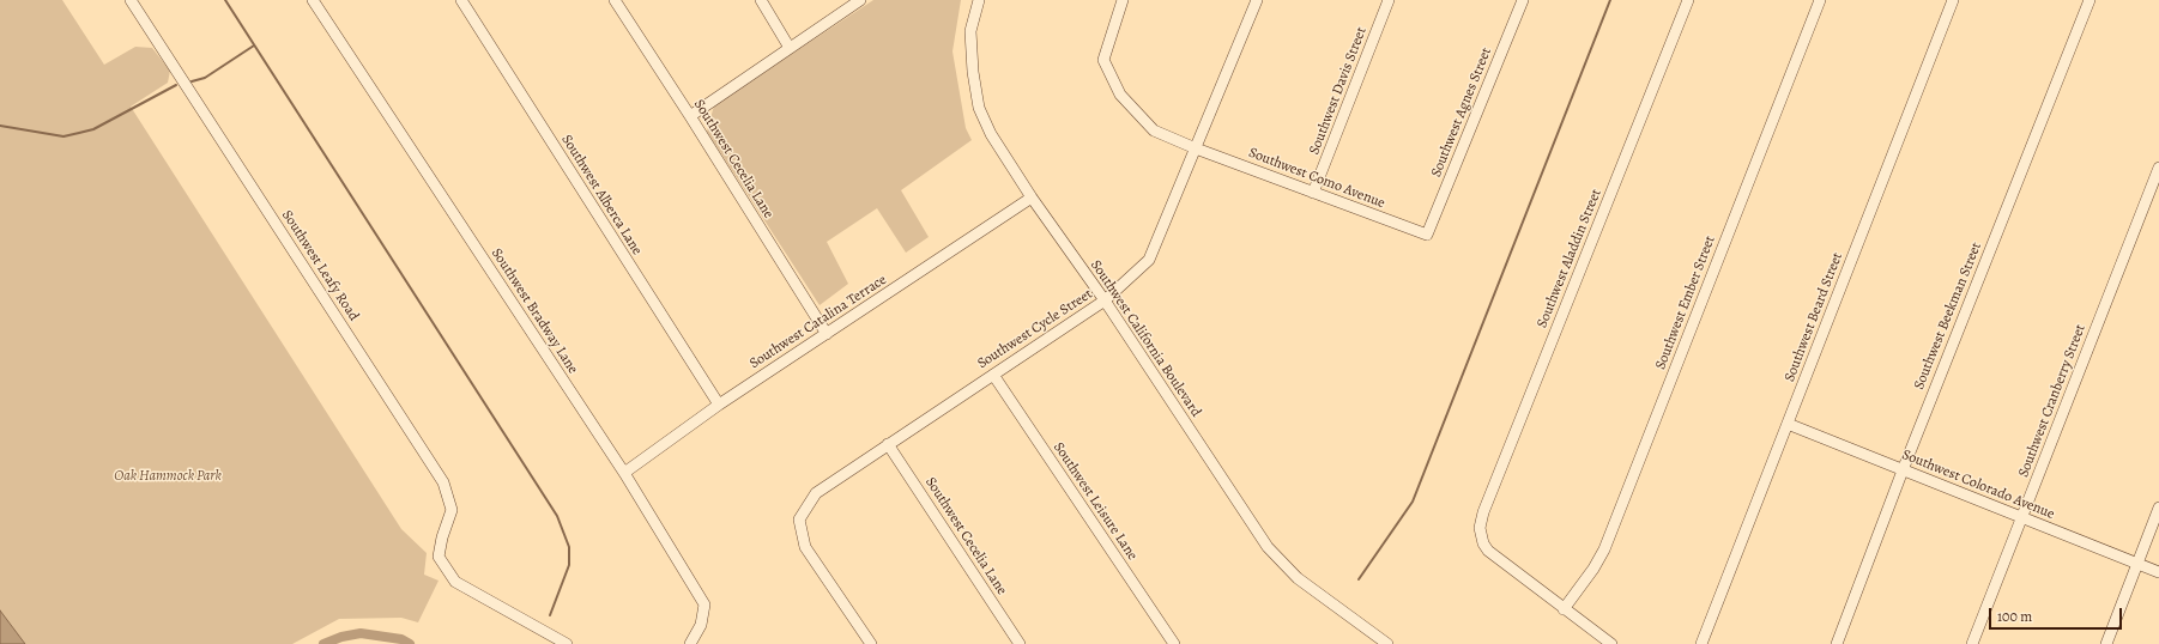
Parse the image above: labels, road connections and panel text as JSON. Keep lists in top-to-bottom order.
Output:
{
  "streets": {
    "street": [
      "Southwest Davis Street",
      "Southwest Agnes Street",
      "Southwest Cecelia Lane",
      "Southwest Como Avenue",
      "Southwest Alberca Lane",
      "Southwest Aladdin Street",
      "Southwest Leafy Road",
      "Southwest Ember Street",
      "Southwest Bradway Lane",
      "Southwest Beekman Street",
      "Southwest Beard Street",
      "Southwest Catalina Terrace",
      "Southwest Cycle Street",
      "Southwest California Boulevard",
      "Southwest Cranberry Street",
      "Southwest Colorado Avenue",
      "Southwest Leisure Lane"
    ]
  },
  "crossings": [
    ["Southwest Davis Street", "Southwest Como Avenue"],
    ["Southwest Agnes Street", "Southwest Como Avenue"],
    ["Southwest Cecelia Lane", "Southwest Catalina Terrace"],
    ["Southwest Cecelia Lane", "Southwest Cycle Street"],
    ["Southwest Como Avenue", "Southwest Cycle Street"],
    ["Southwest Alberca Lane", "Southwest Catalina Terrace"],
    ["Southwest Aladdin Street", "Southwest Ember Street"],
    ["Southwest Bradway Lane", "Southwest Catalina Terrace"],
    ["Southwest Beekman Street", "Southwest Colorado Avenue"],
    ["Southwest Beard Street", "Southwest Colorado Avenue"],
    ["Southwest Catalina Terrace", "Southwest California Boulevard"],
    ["Southwest Cycle Street", "Southwest California Boulevard"],
    ["Southwest Cycle Street", "Southwest Leisure Lane"],
    ["Southwest Cranberry Street", "Southwest Colorado Avenue"]
  ],
  "parks": ["Oak Hammock Park"],
  "scale_bar": "100 m"
}
